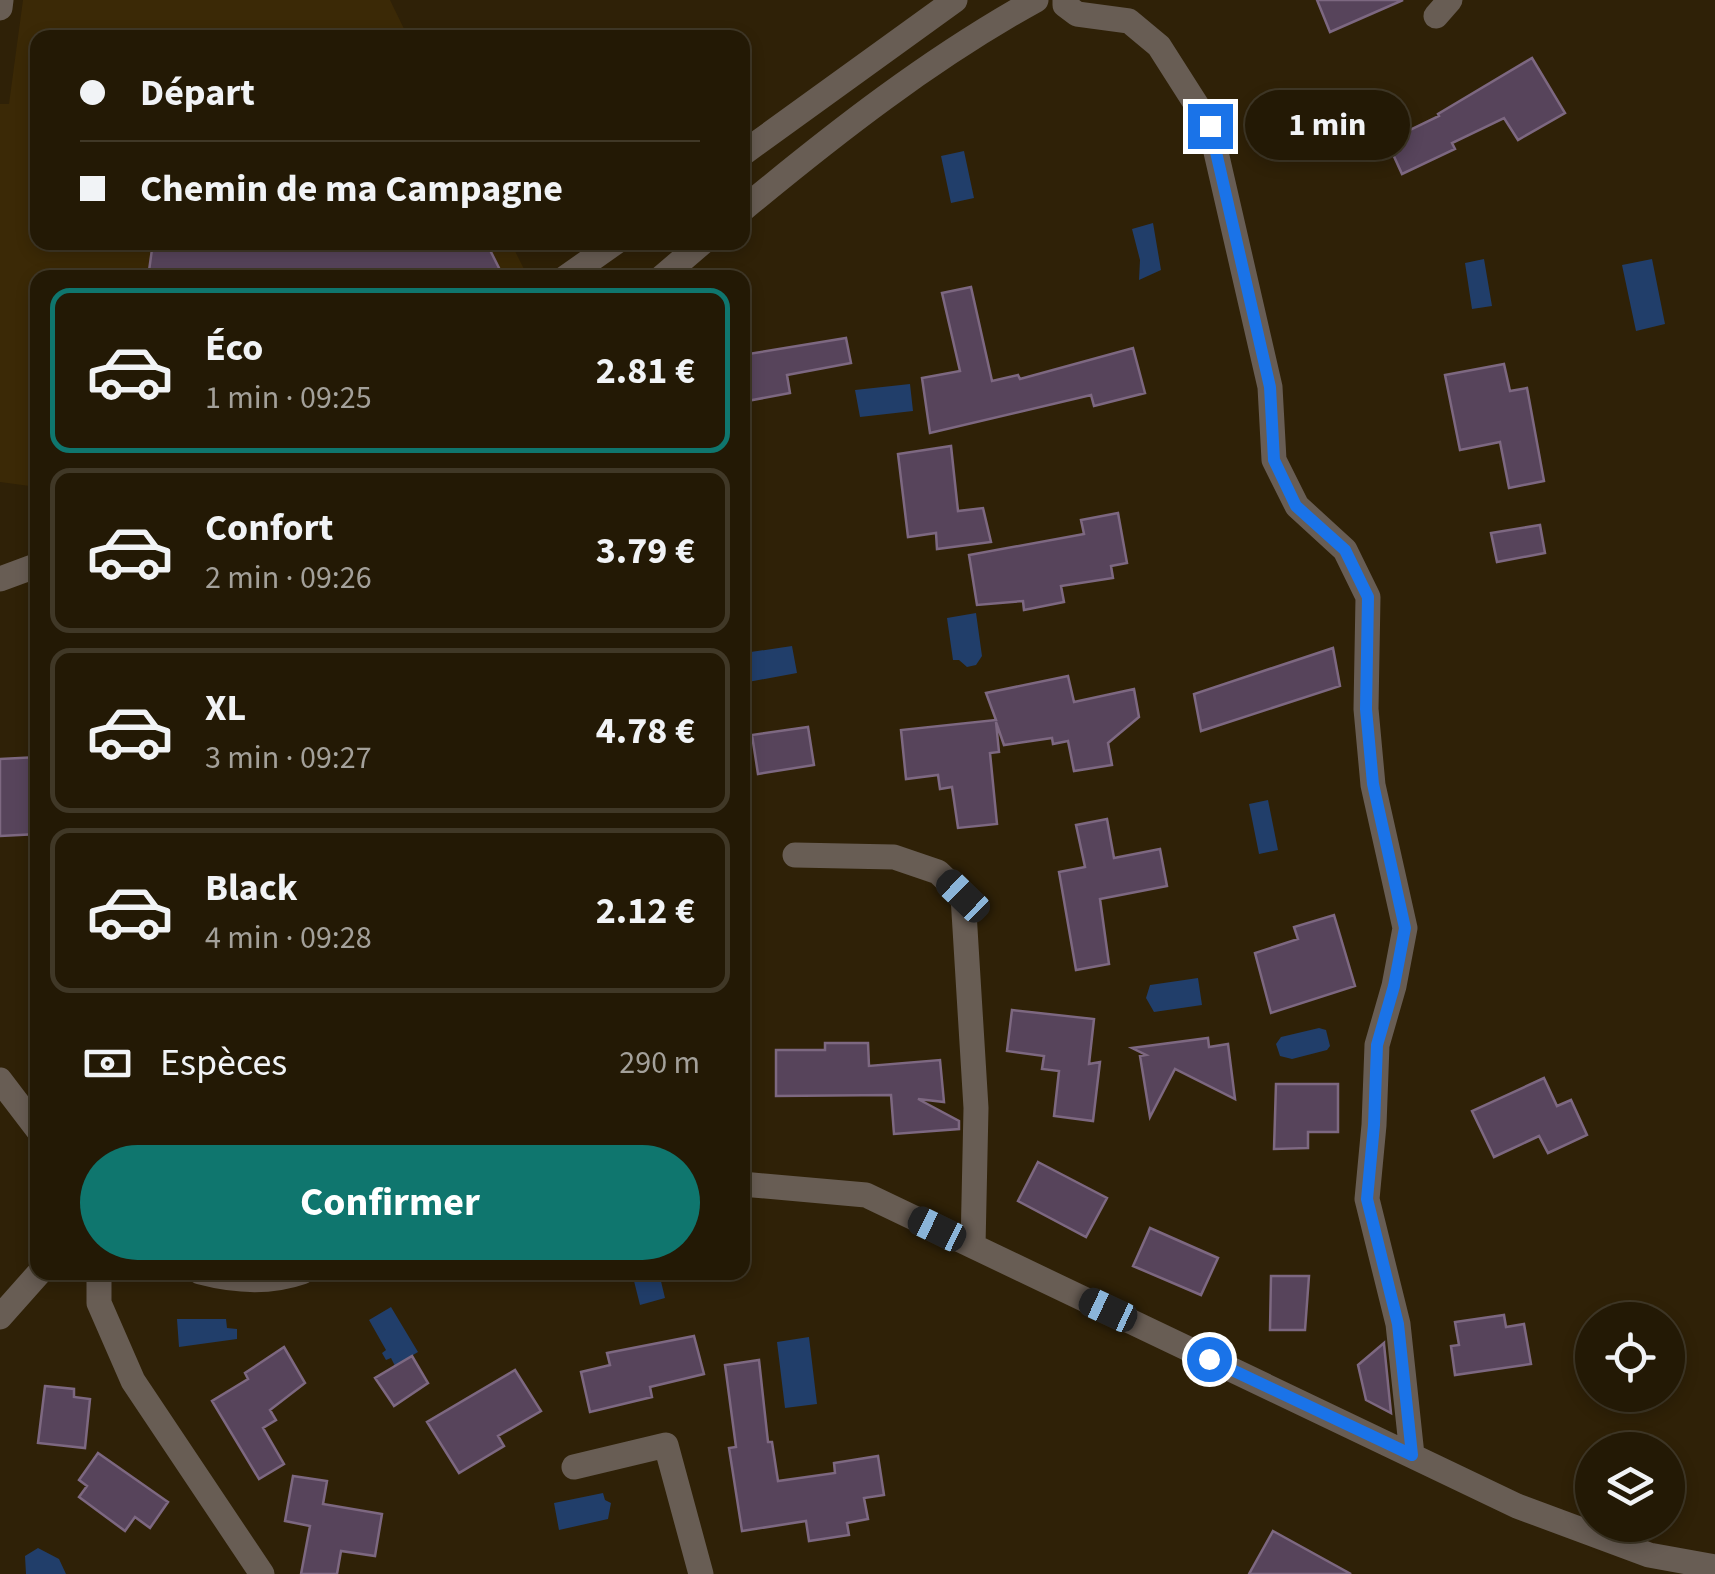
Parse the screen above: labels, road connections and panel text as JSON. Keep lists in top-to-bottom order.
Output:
{
  "page": {
    "banner": ["Départ", "Chemin de ma Campagne"],
    "bubble": "1 min",
    "list": [
      {
        "name": "Éco",
        "note": "1 min · 09:25",
        "value": "2.81 €"
      },
      {
        "name": "Confort",
        "note": "2 min · 09:26",
        "value": "3.79 €"
      },
      {
        "name": "XL",
        "note": "3 min · 09:27",
        "value": "4.78 €"
      },
      {
        "name": "Black",
        "note": "4 min · 09:28",
        "value": "2.12 €"
      }
    ],
    "pay": ["Espèces", "290 m"],
    "buttons": "Confirmer"
  }
}
